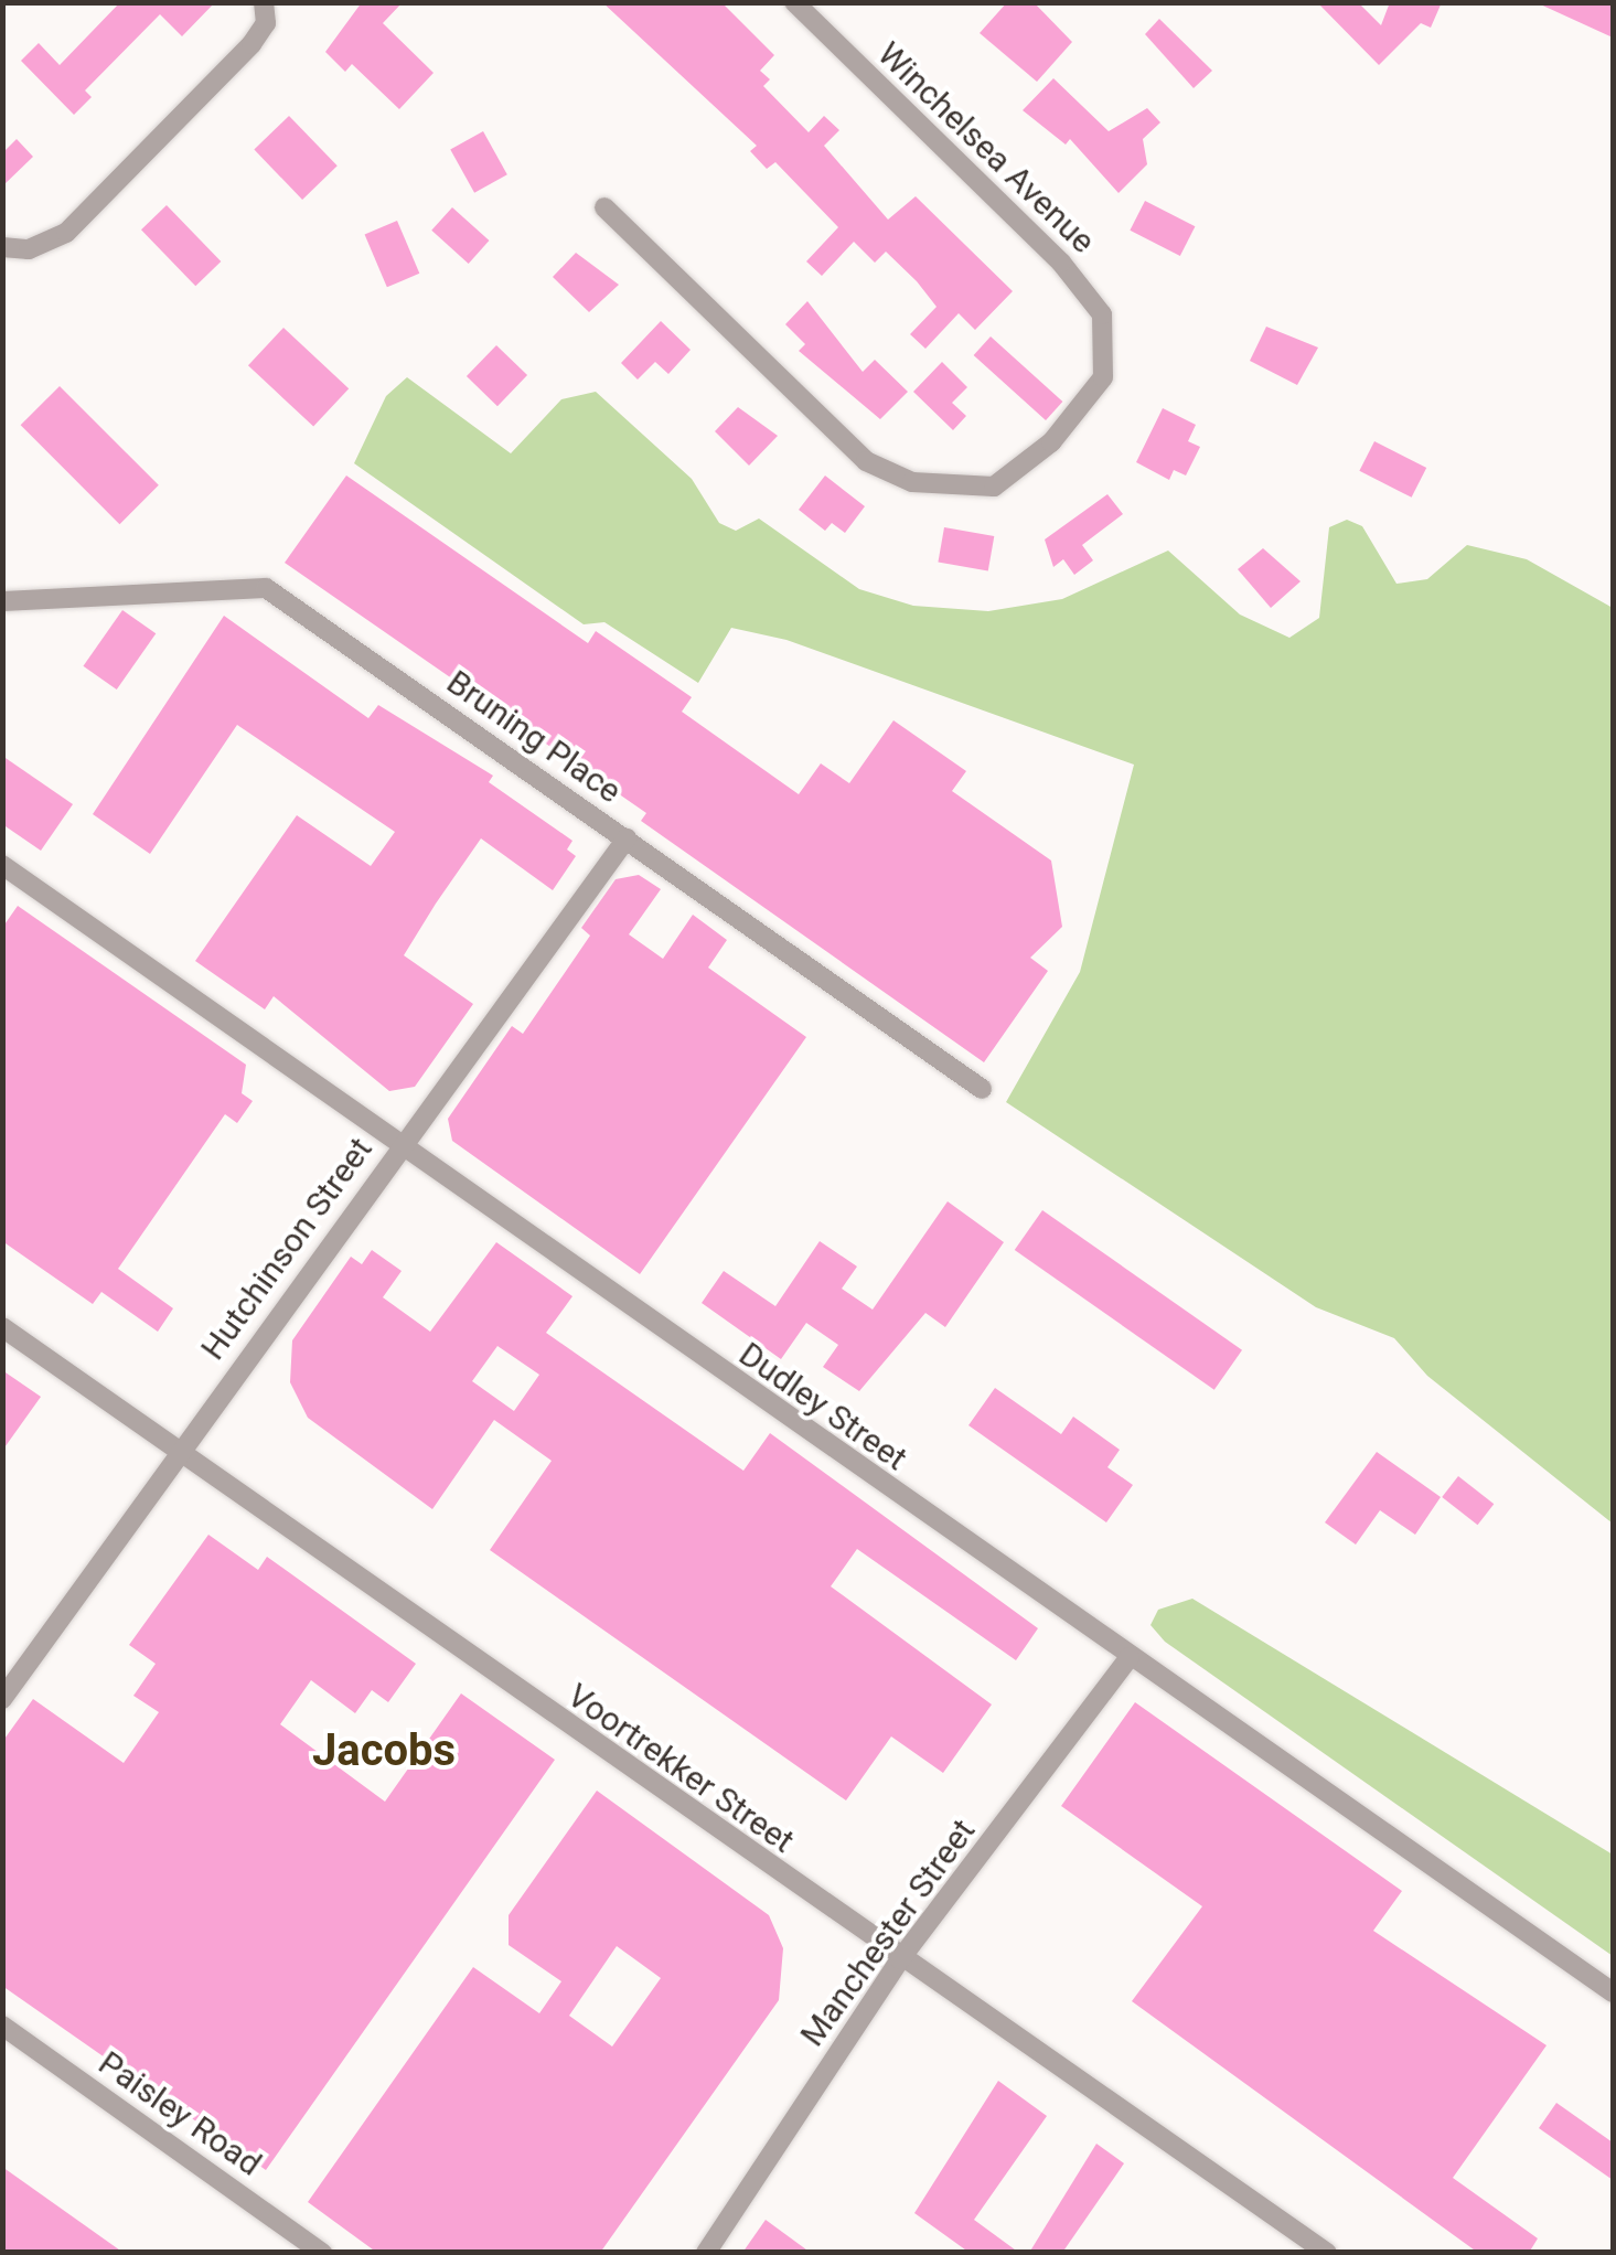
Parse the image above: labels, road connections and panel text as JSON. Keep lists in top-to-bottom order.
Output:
{
  "streets": {
    "street": [
      "Winchelsea Avenue",
      "Bruning Place",
      "Hutchinson Street",
      "Dudley Street",
      "Voortrekker Street",
      "Manchester Street",
      "Paisley Road"
    ]
  },
  "crossings": [
    ["Bruning Place", "Hutchinson Street"],
    ["Hutchinson Street", "Dudley Street"],
    ["Hutchinson Street", "Voortrekker Street"],
    ["Dudley Street", "Manchester Street"],
    ["Voortrekker Street", "Manchester Street"]
  ],
  "districts": ["Jacobs"]
}
